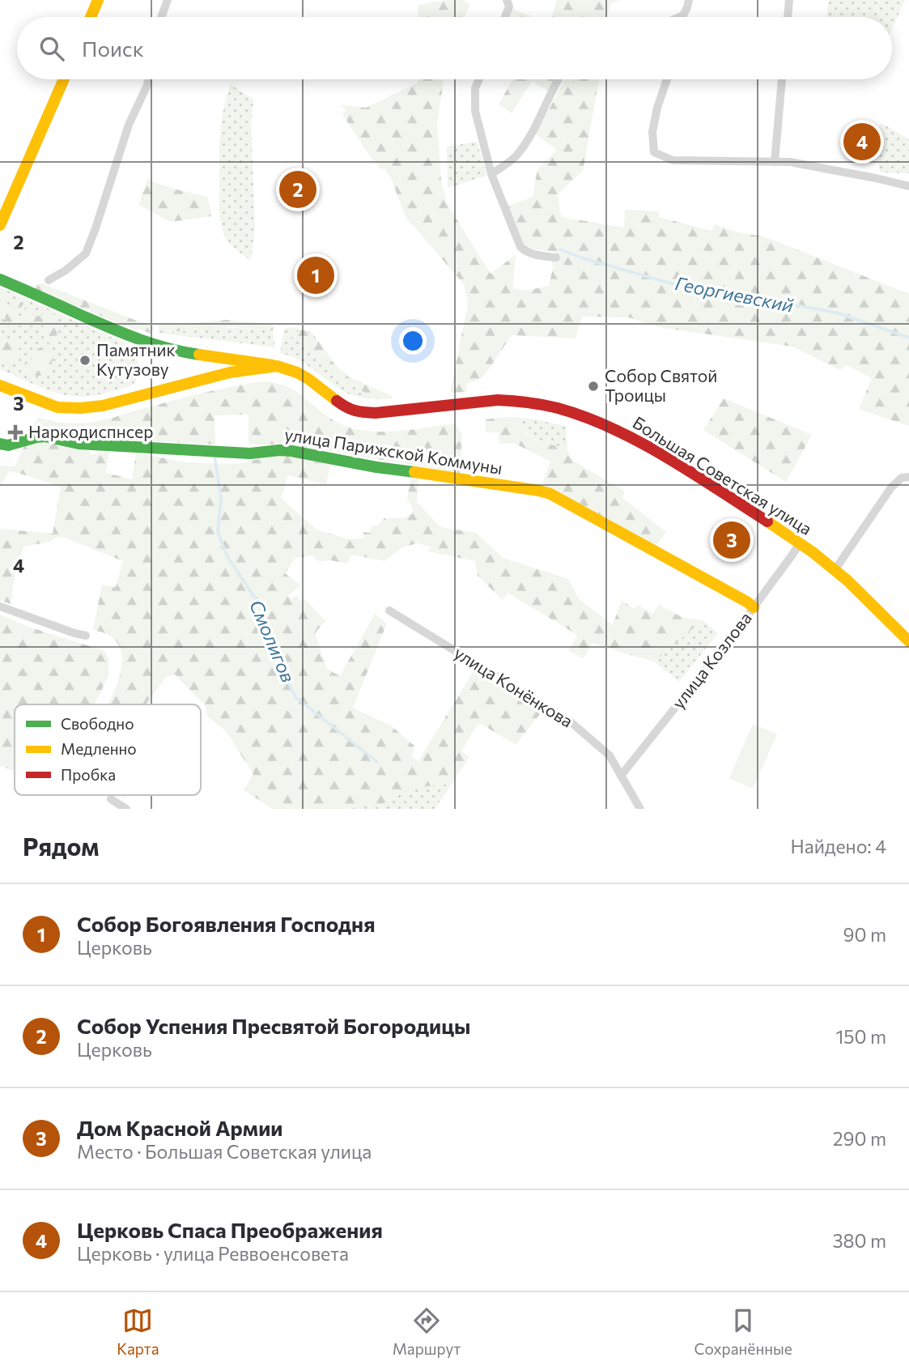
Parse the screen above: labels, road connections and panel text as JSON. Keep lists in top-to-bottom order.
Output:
{
  "streets": {
    "main road": ["улица Парижской Коммуны", "Большая Советская улица"],
    "street": ["улица Козлова", "улица Конёнкова"]
  },
  "crossings": [
    ["улица Парижской Коммуны", "улица Козлова"],
    ["Большая Советская улица", "улица Козлова"],
    ["улица Козлова", "улица Конёнкова"]
  ],
  "water": ["Георгиевский", "Смолигов"],
  "places": {
    "other": ["Памятник Кутузову", "Собор Святой Троицы"],
    "health": ["Наркодиспнсер"]
  },
  "legend": ["Свободно", "Медленно", "Пробка"],
  "page": {
    "search": "Поиск",
    "pins": [
      "4",
      "2",
      "1",
      "3"
    ],
    "heading": ["Рядом", "Найдено: 4"],
    "list": [
      {
        "mark": "1",
        "name": "Собор Богоявления Господня",
        "note": "Церковь",
        "value": "90 m"
      },
      {
        "mark": "2",
        "name": "Собор Успения Пресвятой Богородицы",
        "note": "Церковь",
        "value": "150 m"
      },
      {
        "mark": "3",
        "name": "Дом Красной Армии",
        "note": "Место · Большая Советская улица",
        "value": "290 m"
      },
      {
        "mark": "4",
        "name": "Церковь Спаса Преображения",
        "note": "Церковь · улица Реввоенсовета",
        "value": "380 m"
      }
    ],
    "nav": ["Карта", "Маршрут", "Сохранённые"]
  },
  "grid": {
    "rows": ["2", "3", "4"]
  }
}
